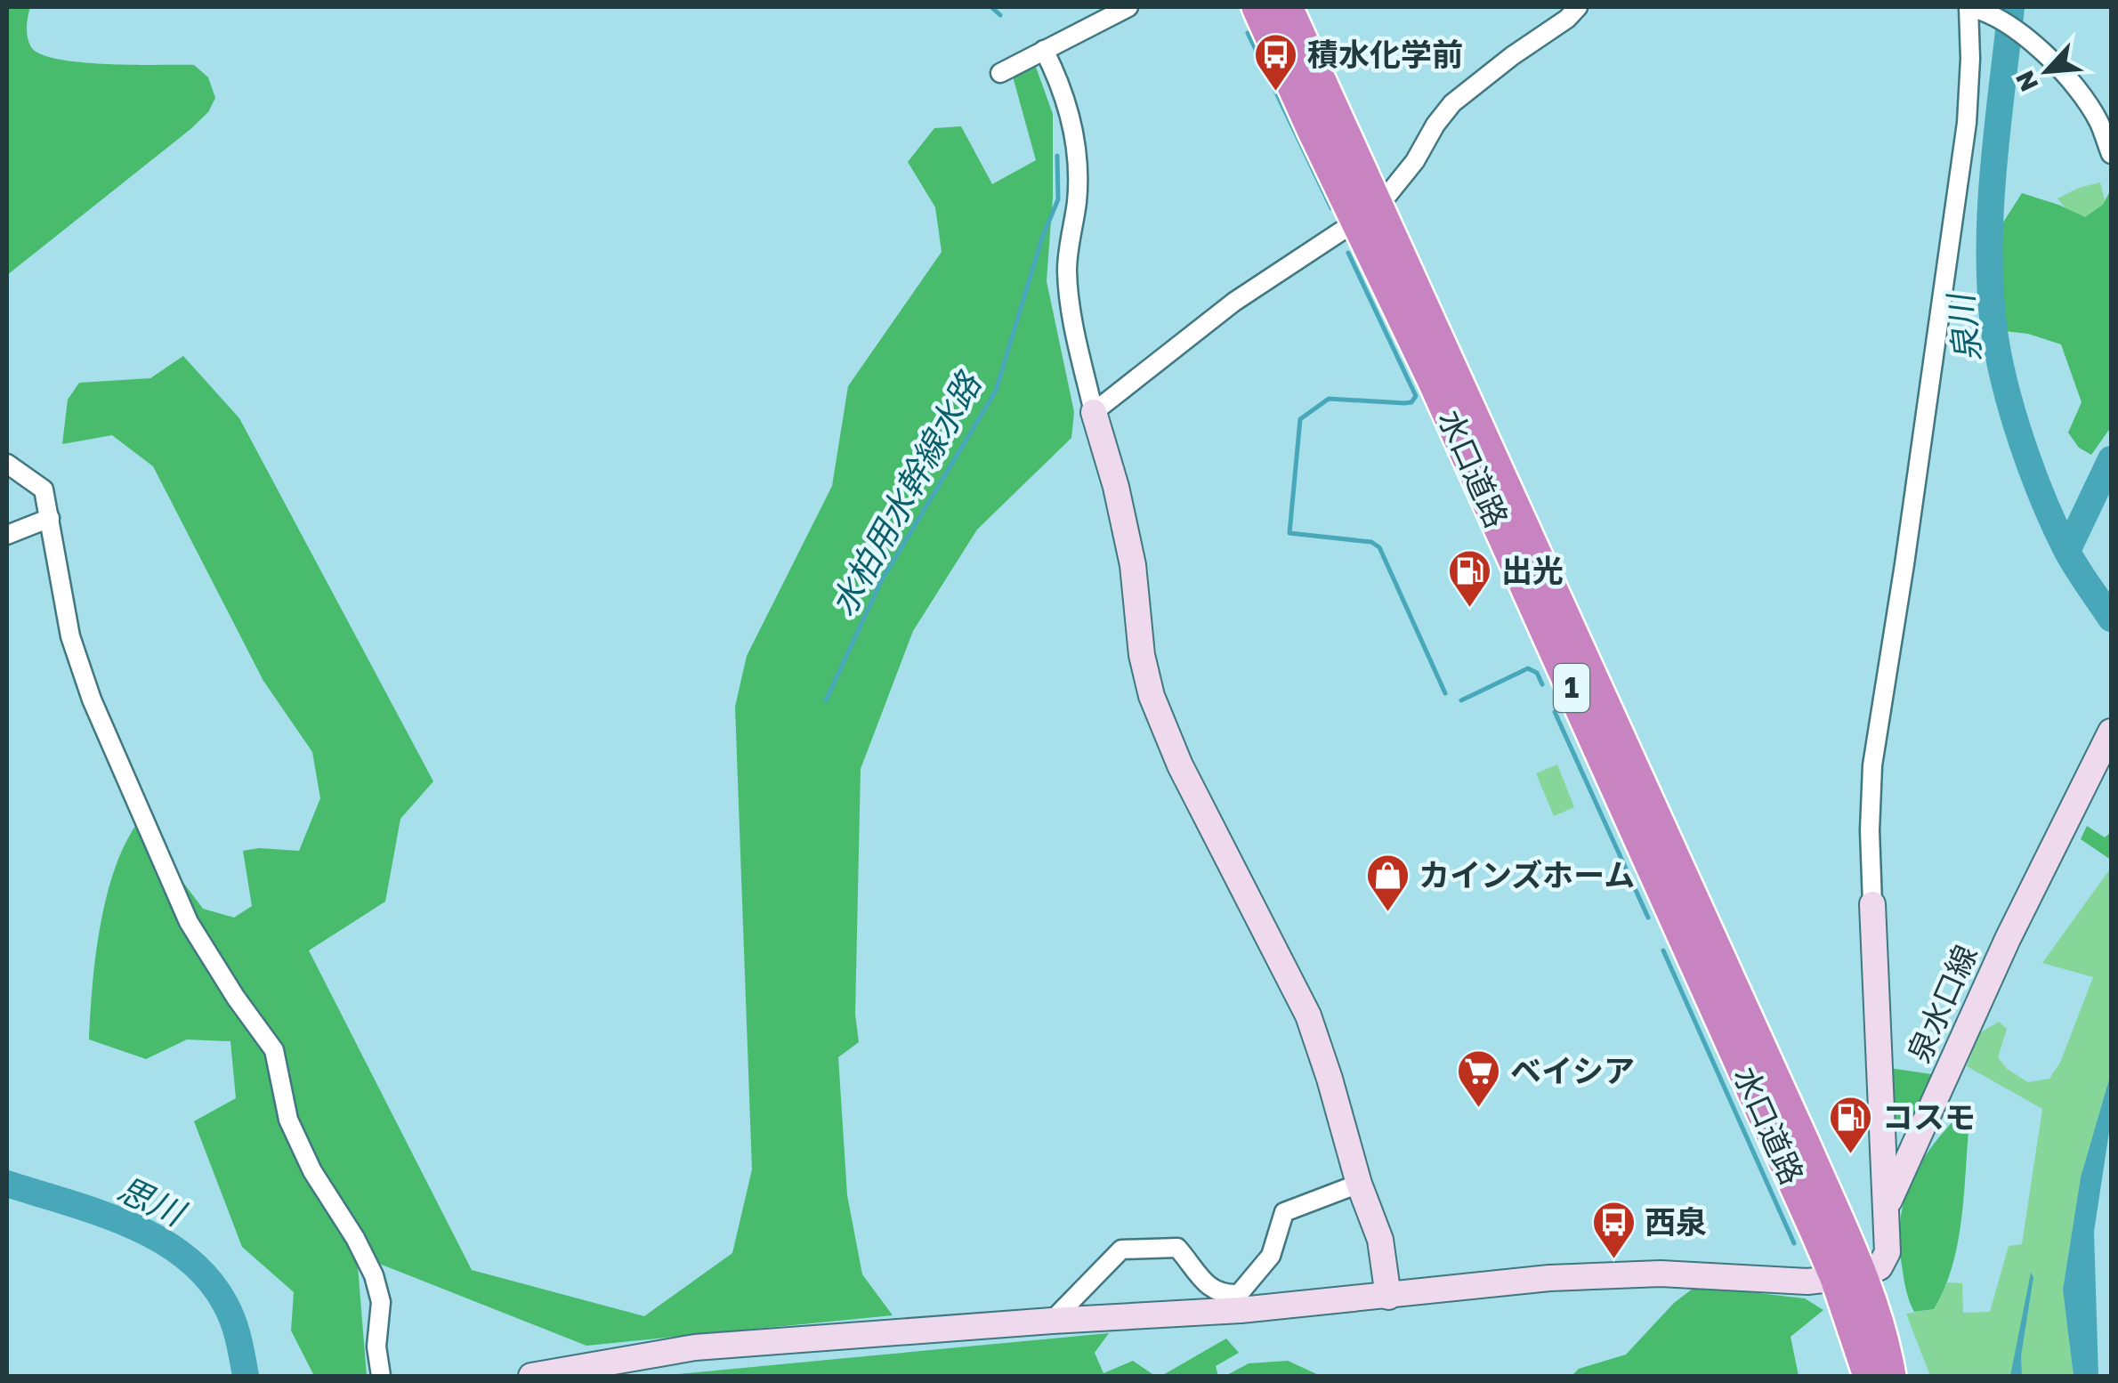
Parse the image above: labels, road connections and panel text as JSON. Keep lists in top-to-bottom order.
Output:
{
  "streets": {
    "highway": ["水口道路", "1"],
    "street": ["泉水口線"]
  },
  "crossings": [
    ["水口道路", "泉水口線"]
  ],
  "water": ["泉川", "水柏用水幹線水路", "思川"],
  "places": {
    "bus stop": ["積水化学前", "西泉"],
    "fuel station": ["出光", "コスモ"],
    "shop": ["カインズホーム"],
    "supermarket": ["ベイシア"]
  },
  "north": "bottom left"
}
